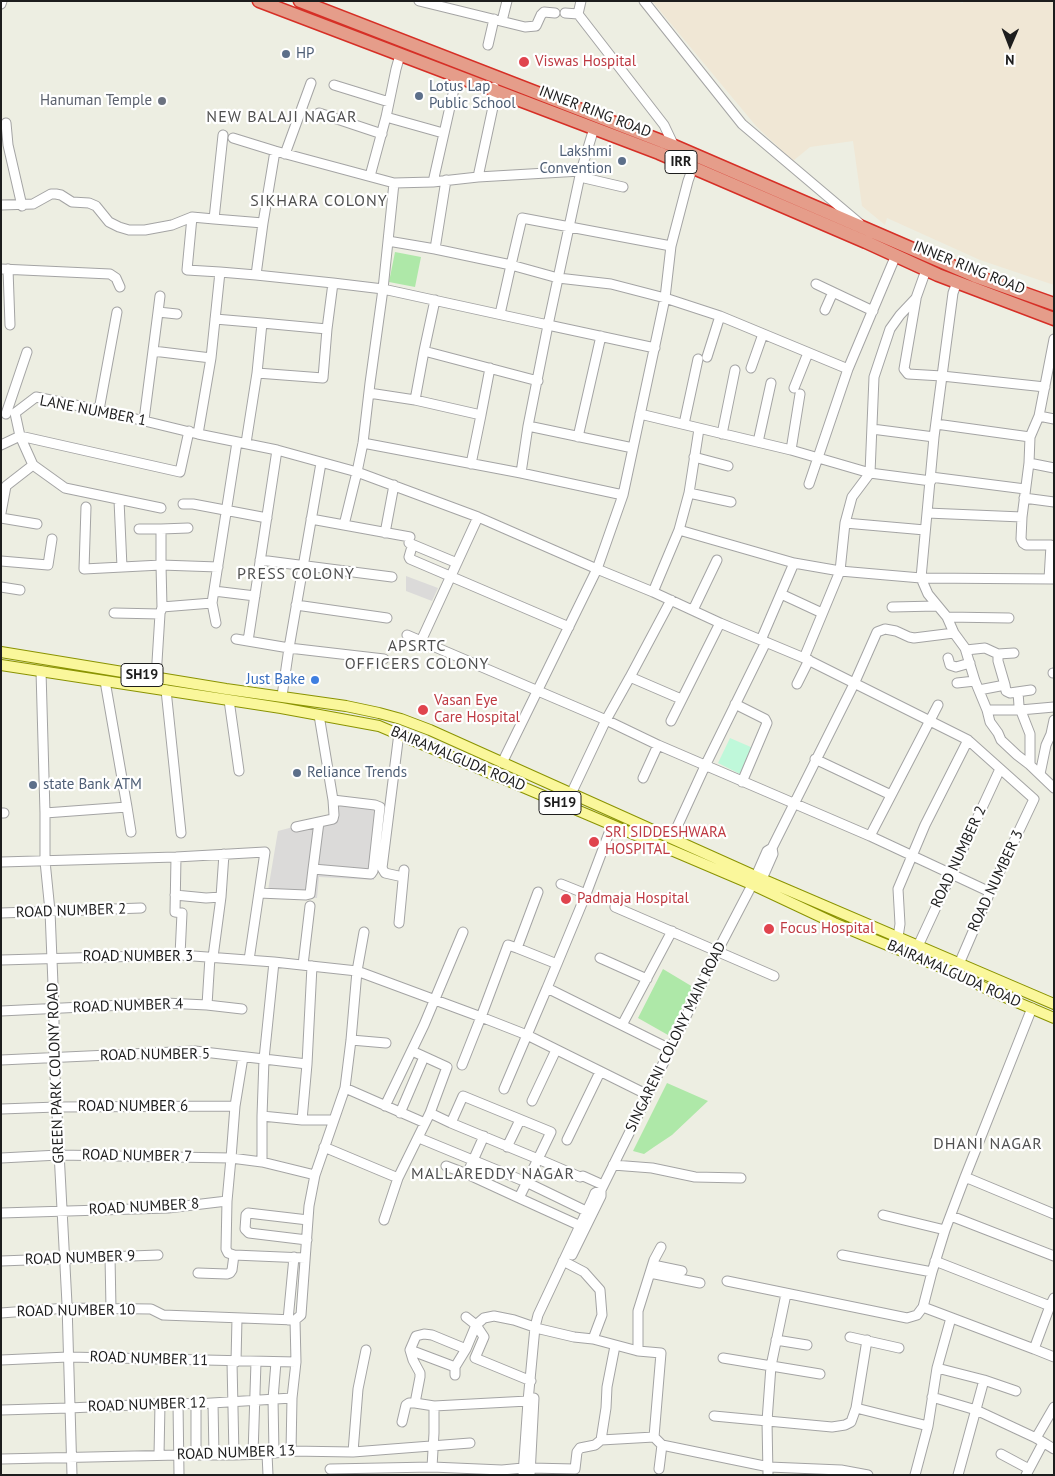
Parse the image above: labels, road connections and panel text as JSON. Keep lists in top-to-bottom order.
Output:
{
  "streets": {
    "highway": ["INNER RING ROAD", "IRR"],
    "main road": ["SH19", "BAIRAMALGUDA ROAD"],
    "street": [
      "LANE NUMBER 1",
      "ROAD NUMBER 2",
      "ROAD NUMBER 3",
      "ROAD NUMBER 4",
      "SINGARENI COLONY MAIN ROAD",
      "ROAD NUMBER 5",
      "GREEN PARK COLONY ROAD",
      "ROAD NUMBER 6",
      "ROAD NUMBER 7",
      "ROAD NUMBER 8",
      "ROAD NUMBER 9",
      "ROAD NUMBER 10",
      "ROAD NUMBER 11",
      "ROAD NUMBER 12",
      "ROAD NUMBER 13"
    ]
  },
  "crossings": [
    ["LANE NUMBER 1", "ROAD NUMBER 2"],
    ["LANE NUMBER 1", "ROAD NUMBER 3"],
    ["LANE NUMBER 1", "SINGARENI COLONY MAIN ROAD"],
    ["BAIRAMALGUDA ROAD", "ROAD NUMBER 2"],
    ["BAIRAMALGUDA ROAD", "ROAD NUMBER 3"],
    ["BAIRAMALGUDA ROAD", "SINGARENI COLONY MAIN ROAD"],
    ["BAIRAMALGUDA ROAD", "GREEN PARK COLONY ROAD"],
    ["ROAD NUMBER 2", "GREEN PARK COLONY ROAD"],
    ["ROAD NUMBER 3", "SINGARENI COLONY MAIN ROAD"],
    ["ROAD NUMBER 3", "GREEN PARK COLONY ROAD"],
    ["ROAD NUMBER 4", "GREEN PARK COLONY ROAD"],
    ["ROAD NUMBER 5", "GREEN PARK COLONY ROAD"],
    ["GREEN PARK COLONY ROAD", "ROAD NUMBER 6"],
    ["GREEN PARK COLONY ROAD", "ROAD NUMBER 7"],
    ["GREEN PARK COLONY ROAD", "ROAD NUMBER 8"],
    ["GREEN PARK COLONY ROAD", "ROAD NUMBER 9"],
    ["GREEN PARK COLONY ROAD", "ROAD NUMBER 10"],
    ["GREEN PARK COLONY ROAD", "ROAD NUMBER 11"],
    ["GREEN PARK COLONY ROAD", "ROAD NUMBER 12"],
    ["GREEN PARK COLONY ROAD", "ROAD NUMBER 13"]
  ],
  "districts": [
    "NEW BALAJI NAGAR",
    "SIKHARA COLONY",
    "PRESS COLONY",
    "APSRTC OFFICERS COLONY",
    "DHANI NAGAR",
    "MALLAREDDY NAGAR"
  ],
  "places": [
    "HP",
    "Viswas Hospital",
    "Lotus Lap Public School",
    "Hanuman Temple",
    "Lakshmi Convention",
    "Just Bake",
    "Vasan Eye Care Hospital",
    "Reliance Trends",
    "state Bank ATM",
    "SRI SIDDESHWARA HOSPITAL",
    "Padmaja Hospital",
    "Focus Hospital"
  ],
  "north": "bottom"
}
